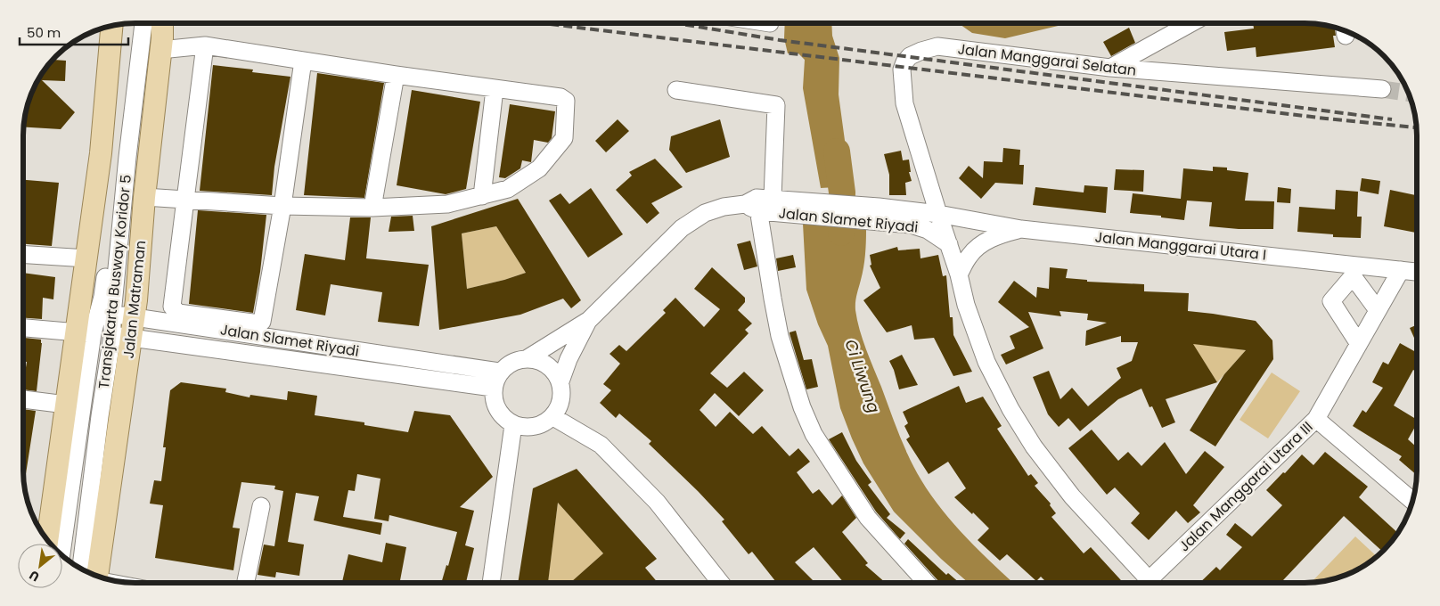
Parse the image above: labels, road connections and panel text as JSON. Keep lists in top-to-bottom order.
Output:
{
  "streets": {
    "main road": ["Jalan Matraman"],
    "street": [
      "Jalan Manggarai Selatan",
      "Jalan Slamet Riyadi",
      "Jalan Manggarai Utara I",
      "Transjakarta Busway Koridor 5",
      "Jalan Manggarai Utara III"
    ]
  },
  "crossings": [
    ["Jalan Manggarai Selatan", "Jalan Slamet Riyadi"],
    ["Jalan Manggarai Selatan", "Jalan Manggarai Utara I"],
    ["Jalan Slamet Riyadi", "Jalan Manggarai Utara I"],
    ["Jalan Slamet Riyadi", "Transjakarta Busway Koridor 5"],
    ["Jalan Slamet Riyadi", "Jalan Matraman"],
    ["Jalan Manggarai Utara I", "Jalan Manggarai Utara III"],
    ["Transjakarta Busway Koridor 5", "Jalan Matraman"]
  ],
  "water": ["Ci Liwung"],
  "scale_bar": "50 m",
  "north": "bottom left"
}
